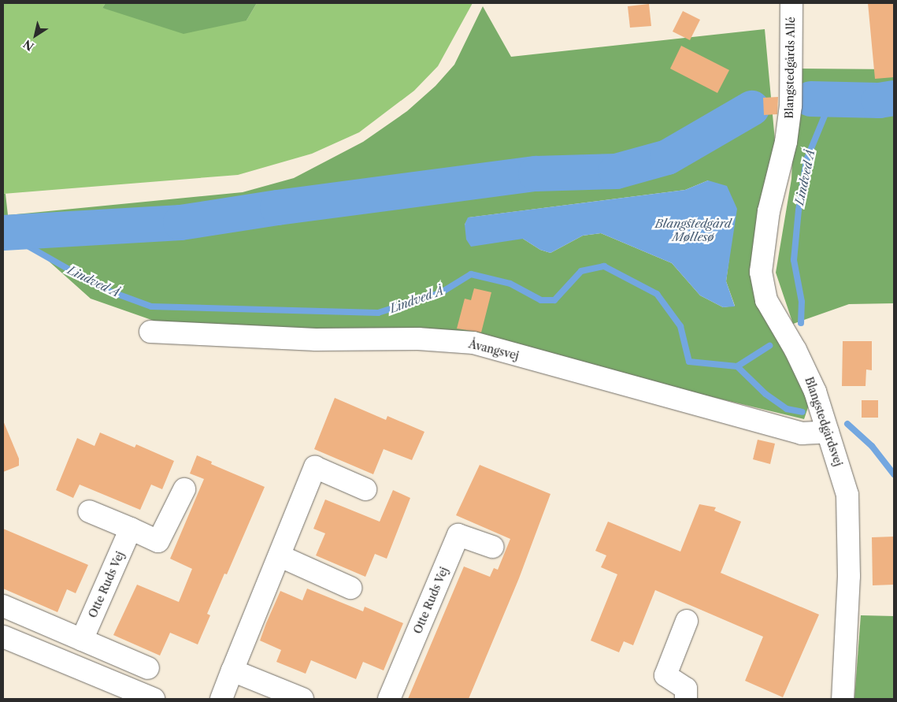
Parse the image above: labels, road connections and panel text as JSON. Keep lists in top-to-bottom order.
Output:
{
  "streets": {
    "street": [
      "Blangstedgårds Allé",
      "Åvangsvej",
      "Blangstedgårdsvej",
      "Otte Ruds Vej"
    ]
  },
  "crossings": [
    ["Blangstedgårds Allé", "Blangstedgårdsvej"],
    ["Åvangsvej", "Blangstedgårdsvej"]
  ],
  "water": ["Lindved Å", "Blangstedgård Møllesø"],
  "north": "bottom left"
}
